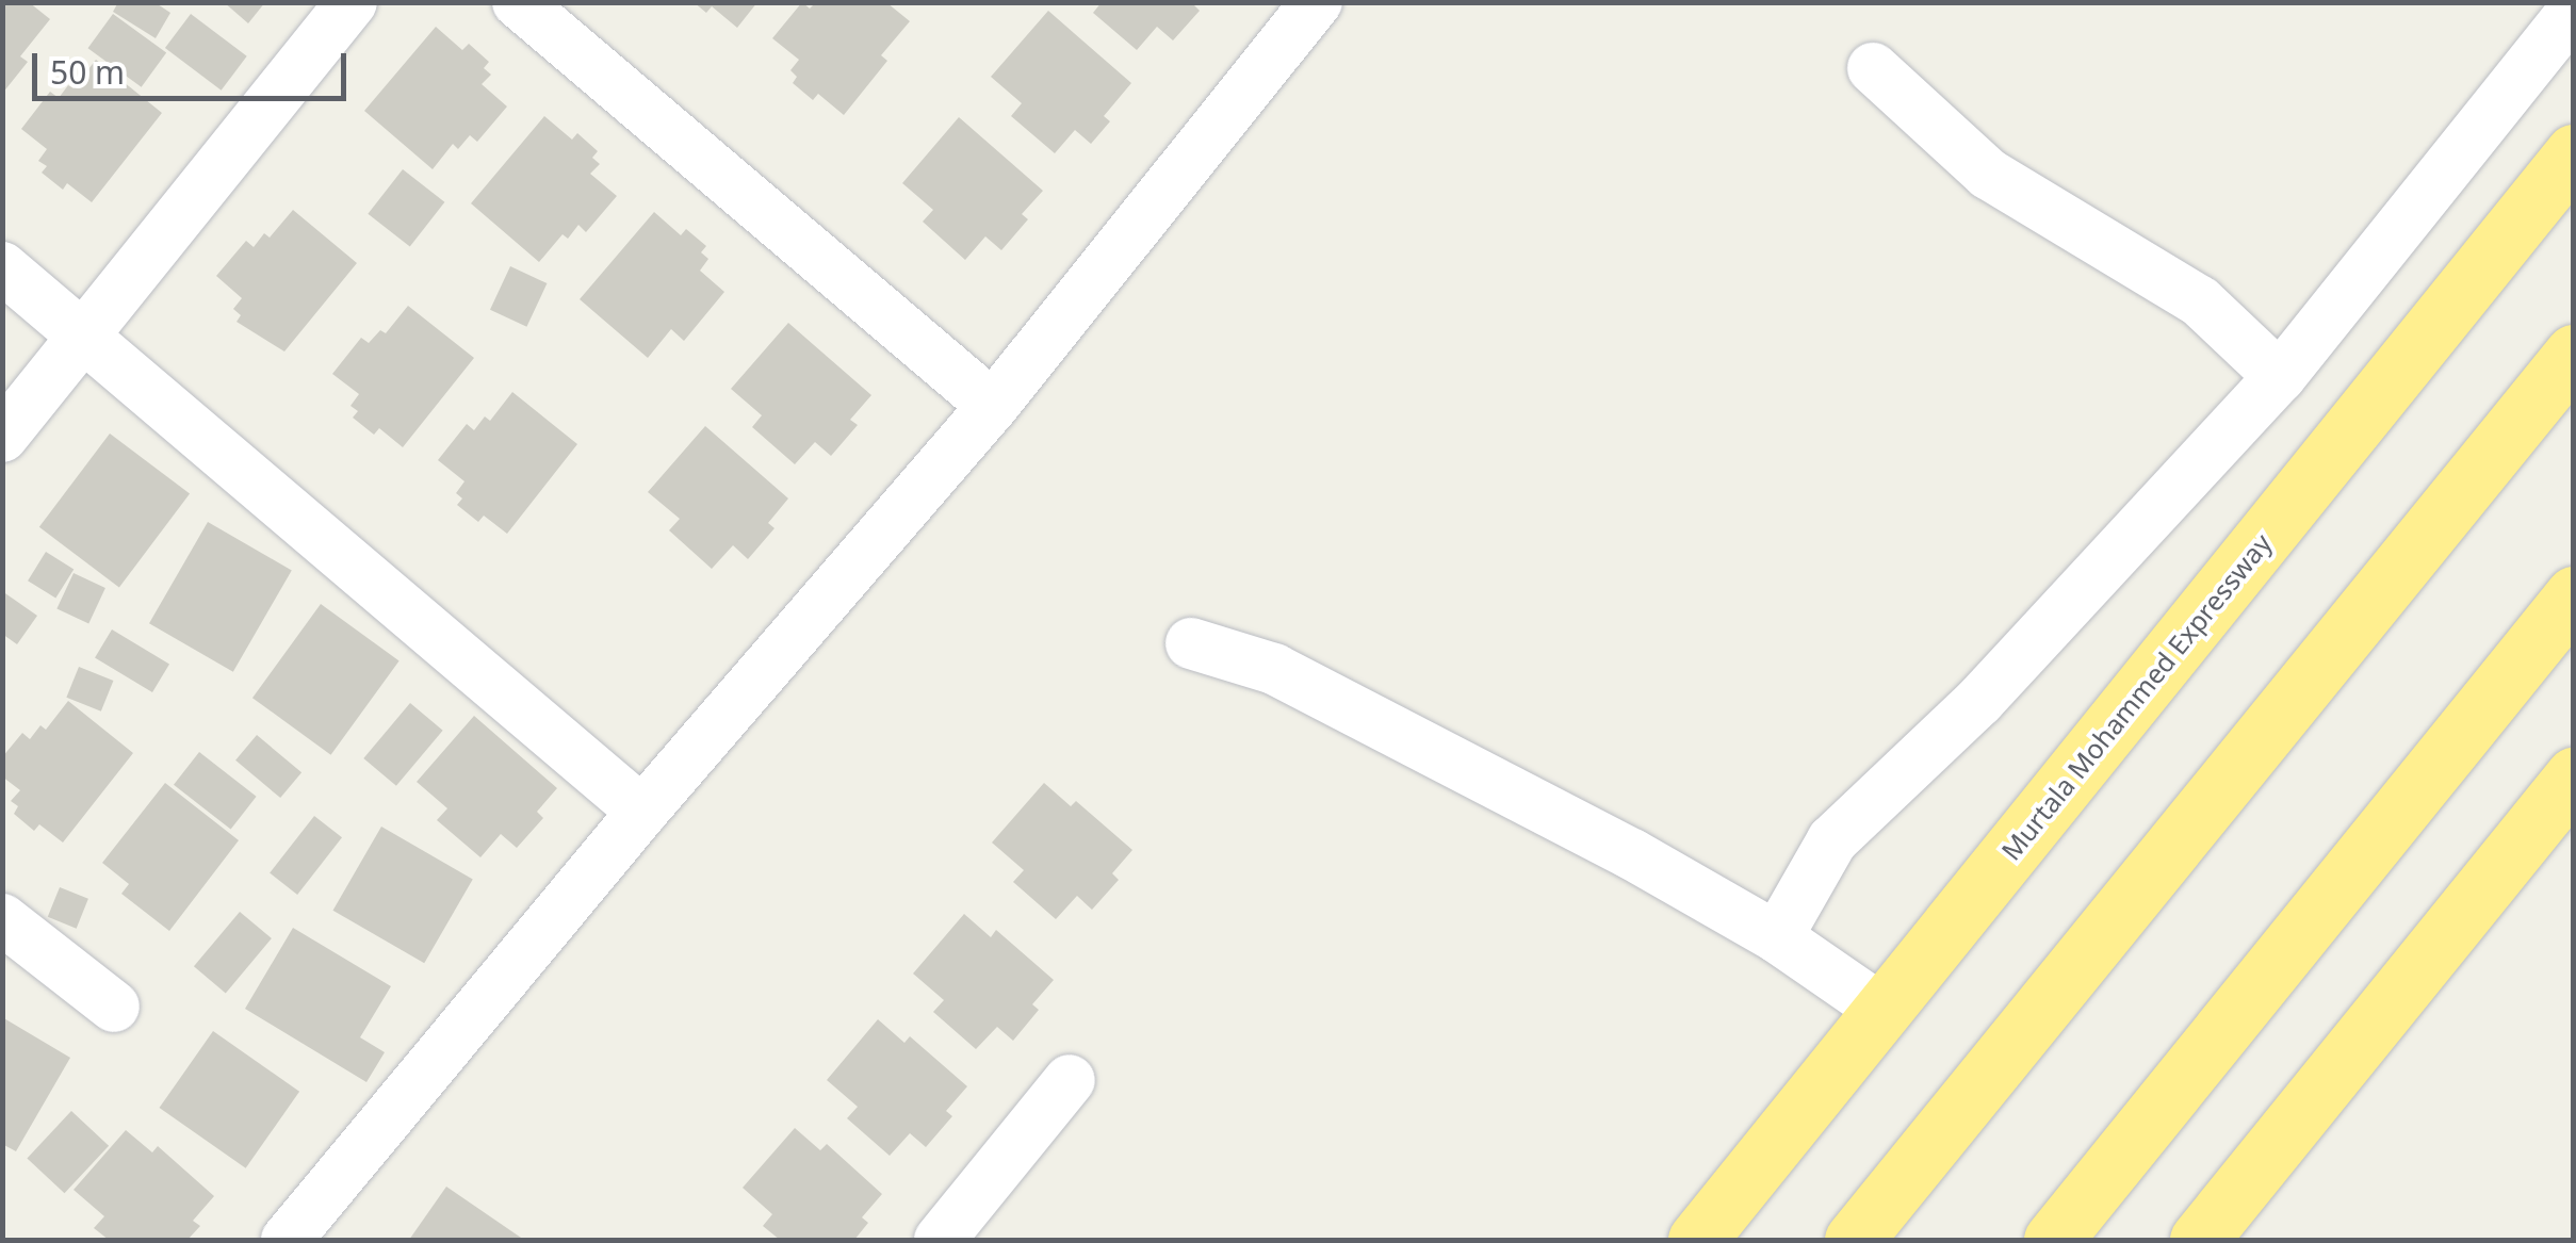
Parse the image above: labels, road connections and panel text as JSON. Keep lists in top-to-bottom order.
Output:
{
  "streets": {
    "highway": ["Murtala Mohammed Expressway"]
  },
  "scale_bar": "50 m"
}
